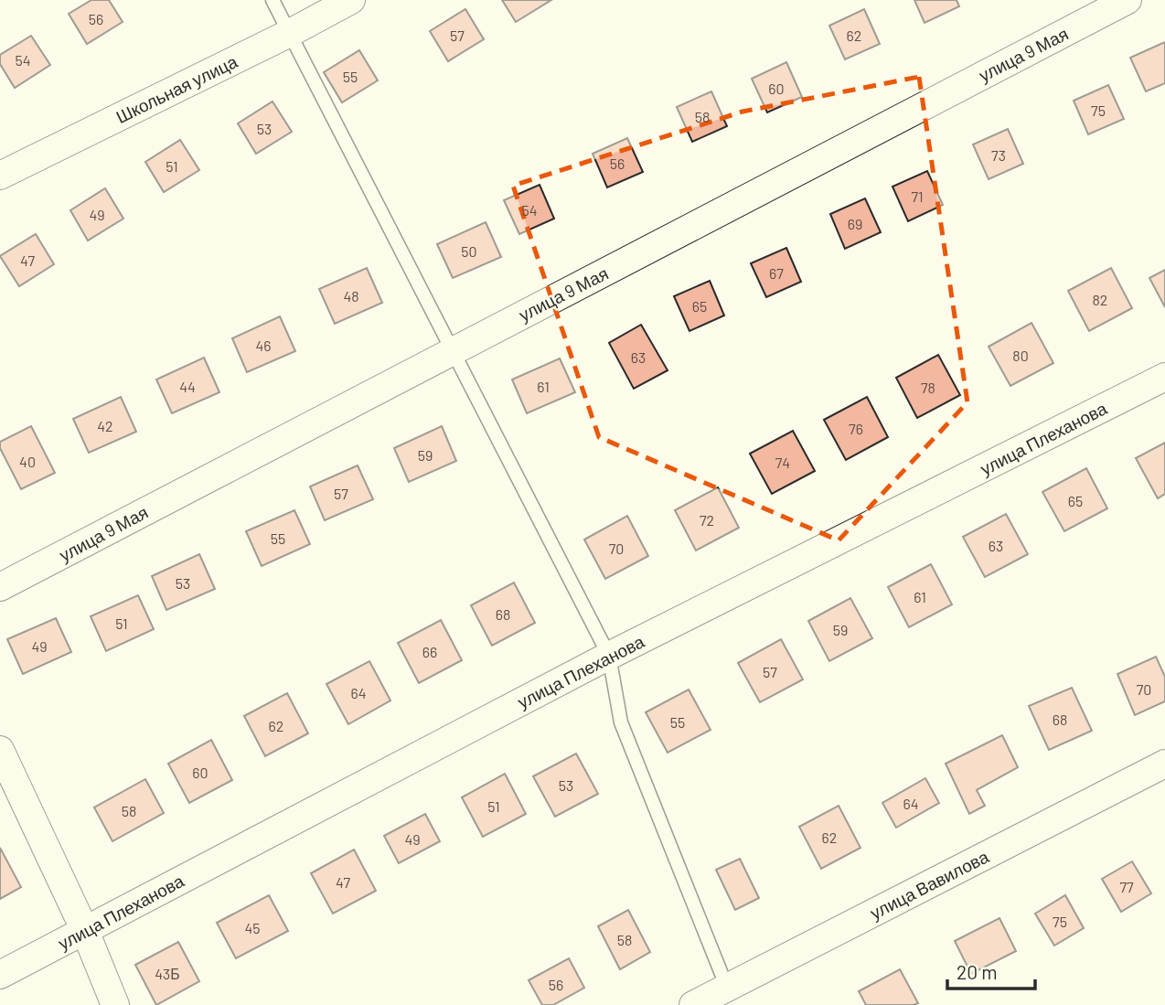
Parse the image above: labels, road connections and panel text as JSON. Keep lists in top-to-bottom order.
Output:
{
  "streets": {
    "street": [
      "улица 9 Мая",
      "Школьная улица",
      "улица Плеханова",
      "улица Вавилова"
    ]
  },
  "house_numbers": [
    "56",
    "57",
    "62",
    "54",
    "55",
    "60",
    "75",
    "58",
    "53",
    "73",
    "56",
    "51",
    "71",
    "54",
    "49",
    "69",
    "50",
    "47",
    "67",
    "48",
    "82",
    "65",
    "46",
    "80",
    "63",
    "44",
    "61",
    "78",
    "42",
    "76",
    "59",
    "40",
    "74",
    "57",
    "65",
    "72",
    "55",
    "63",
    "70",
    "53",
    "61",
    "68",
    "51",
    "59",
    "49",
    "66",
    "57",
    "70",
    "64",
    "68",
    "55",
    "62",
    "60",
    "53",
    "64",
    "51",
    "58",
    "62",
    "49",
    "47",
    "77",
    "75",
    "45",
    "58",
    "43Б",
    "56"
  ],
  "scale_bar": "20 m"
}
